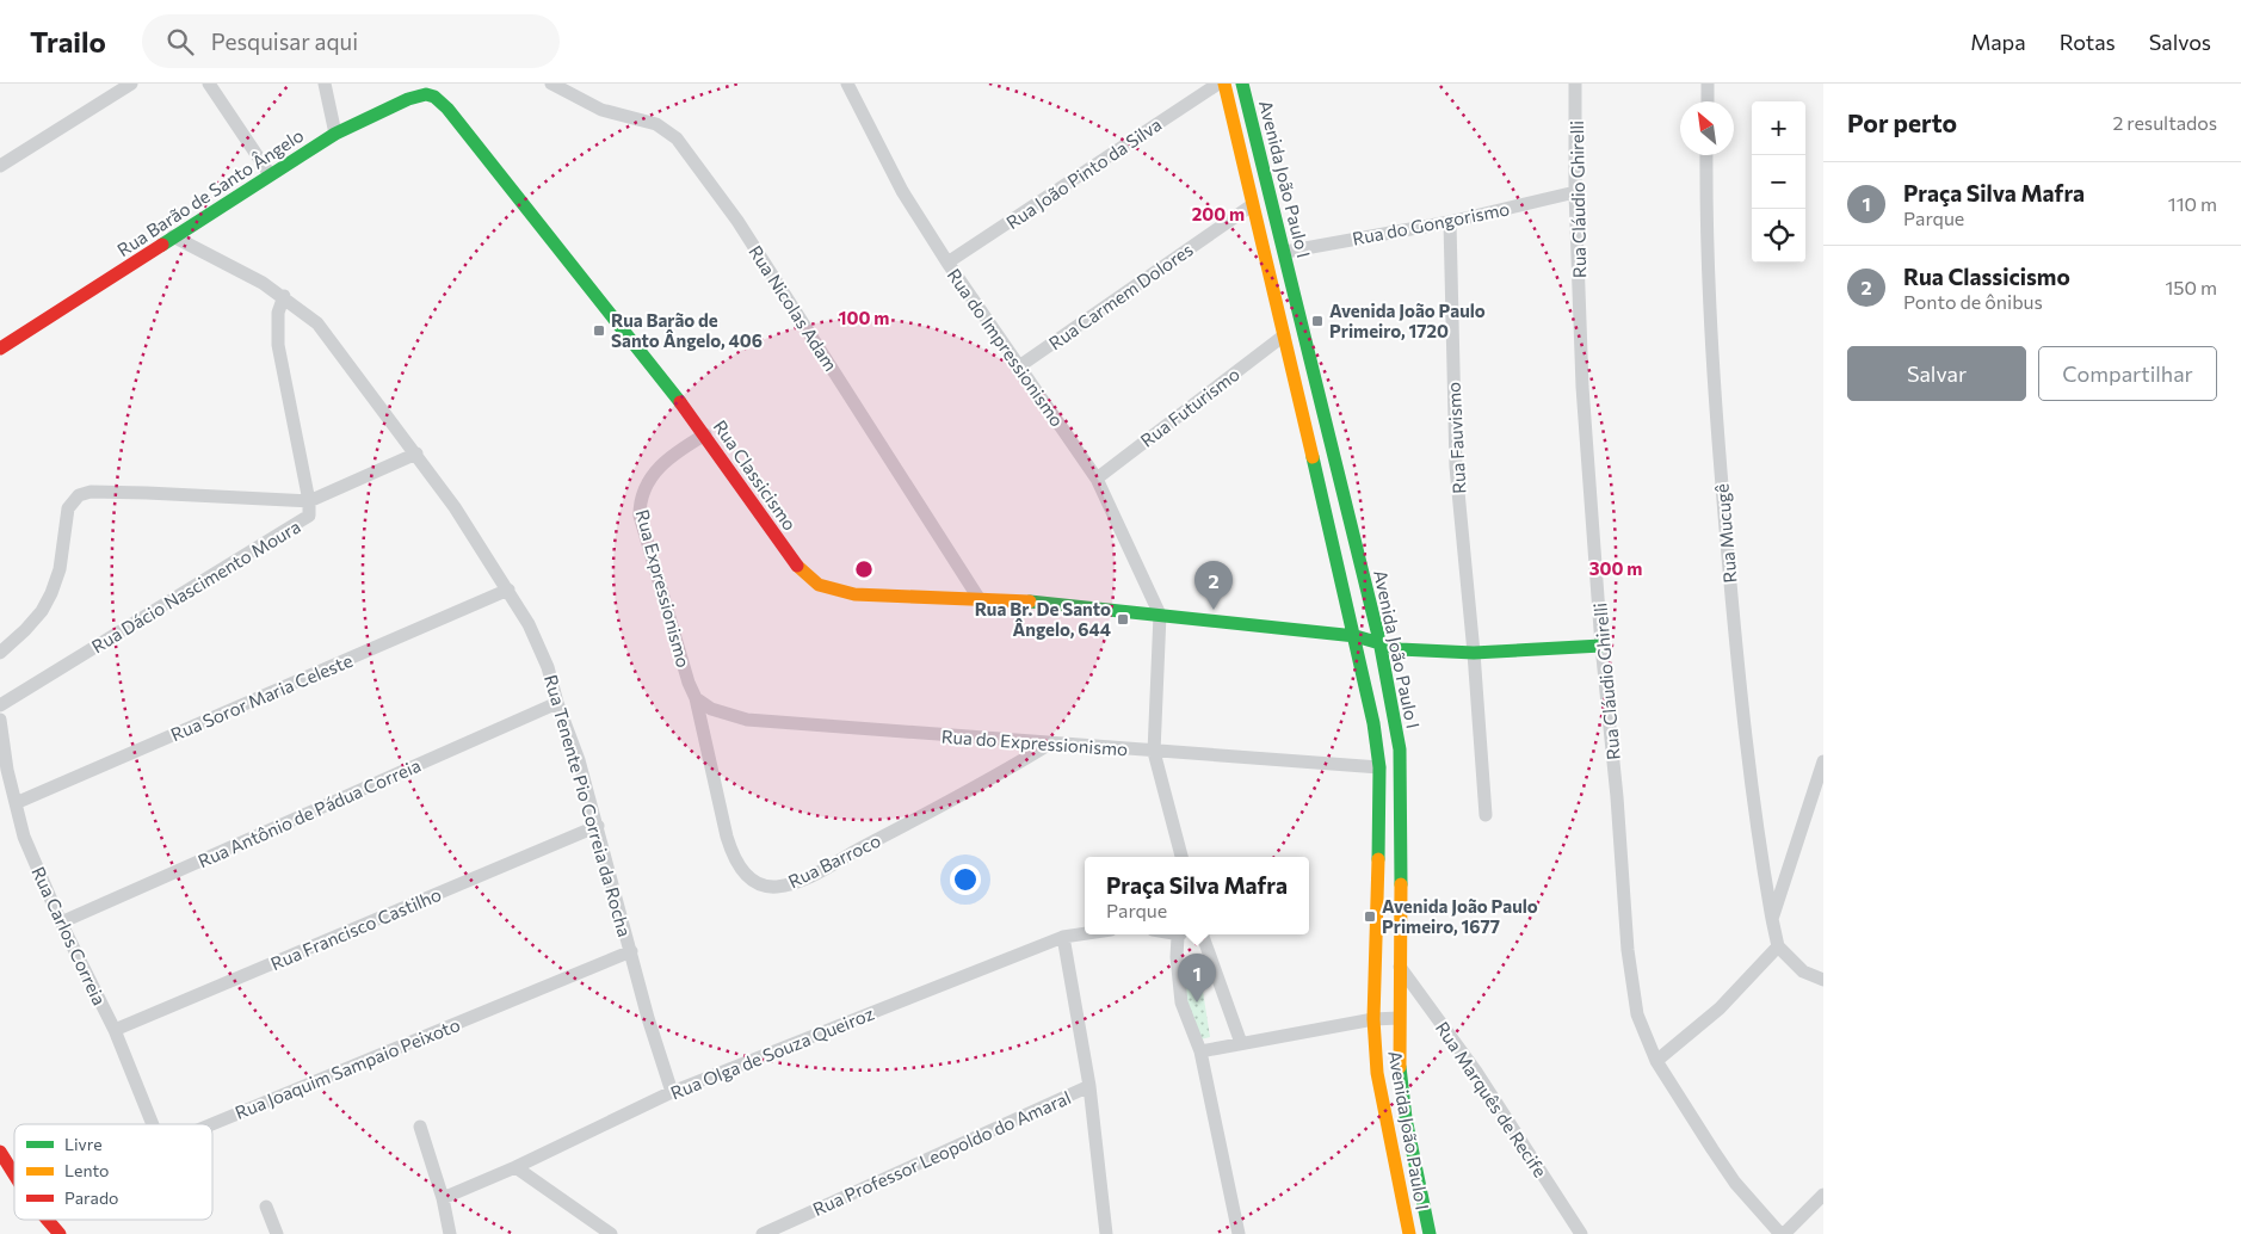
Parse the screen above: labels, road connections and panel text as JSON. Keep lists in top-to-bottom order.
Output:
{
  "streets": {
    "main road": ["Avenida João Paulo I", "Rua Barão de Santo Ângelo", "Rua Classicismo"],
    "street": [
      "Rua João Pinto da Silva",
      "Rua Cláudio Ghirelli",
      "Rua do Gongorismo",
      "Rua Carmem Dolores",
      "Rua Nicolas Adam",
      "Rua do Impressionismo",
      "Rua Futurismo",
      "Rua Fauvismo",
      "Rua Mucugê",
      "Rua Dácio Nascimento Moura",
      "Rua Expressionismo",
      "Rua Soror Maria Celeste",
      "Rua do Expressionismo",
      "Rua Tenente Pio Correia da Rocha",
      "Rua Antônio de Pádua Correia",
      "Rua Barroco",
      "Rua Francisco Castilho",
      "Rua Carlos Correia",
      "Rua Olga de Souza Queiroz",
      "Rua Joaquim Sampaio Peixoto",
      "Rua Marquês de Recife",
      "Rua Professor Leopoldo do Amaral"
    ]
  },
  "crossings": [
    ["Rua João Pinto da Silva", "Rua do Impressionismo"],
    ["Avenida João Paulo I", "Rua do Gongorismo"],
    ["Avenida João Paulo I", "Rua Carmem Dolores"],
    ["Avenida João Paulo I", "Rua Futurismo"],
    ["Avenida João Paulo I", "Rua Classicismo"],
    ["Avenida João Paulo I", "Rua do Expressionismo"],
    ["Avenida João Paulo I", "Rua Marquês de Recife"],
    ["Rua Barão de Santo Ângelo", "Rua Classicismo"],
    ["Rua Barão de Santo Ângelo", "Rua Tenente Pio Correia da Rocha"],
    ["Rua Cláudio Ghirelli", "Rua do Gongorismo"],
    ["Rua Cláudio Ghirelli", "Rua Classicismo"],
    ["Rua do Gongorismo", "Rua Fauvismo"],
    ["Rua Carmem Dolores", "Rua do Impressionismo"],
    ["Rua Nicolas Adam", "Rua Classicismo"],
    ["Rua do Impressionismo", "Rua Futurismo"],
    ["Rua do Impressionismo", "Rua Classicismo"],
    ["Rua Fauvismo", "Rua Classicismo"],
    ["Rua Classicismo", "Rua Expressionismo"],
    ["Rua Dácio Nascimento Moura", "Rua Tenente Pio Correia da Rocha"],
    ["Rua Expressionismo", "Rua do Expressionismo"],
    ["Rua Expressionismo", "Rua Barroco"],
    ["Rua Soror Maria Celeste", "Rua Tenente Pio Correia da Rocha"],
    ["Rua Soror Maria Celeste", "Rua Carlos Correia"],
    ["Rua do Expressionismo", "Rua Barroco"],
    ["Rua Tenente Pio Correia da Rocha", "Rua Antônio de Pádua Correia"],
    ["Rua Tenente Pio Correia da Rocha", "Rua Francisco Castilho"],
    ["Rua Tenente Pio Correia da Rocha", "Rua Olga de Souza Queiroz"],
    ["Rua Tenente Pio Correia da Rocha", "Rua Joaquim Sampaio Peixoto"],
    ["Rua Antônio de Pádua Correia", "Rua Carlos Correia"],
    ["Rua Francisco Castilho", "Rua Carlos Correia"]
  ],
  "places": {
    "transit": [
      "Avenida João Paulo Primeiro, 1720",
      "Rua Barão de Santo Ângelo, 406",
      "Rua Br. De Santo Ângelo, 644",
      "Avenida João Paulo Primeiro, 1677"
    ]
  },
  "legend": ["Livre", "Lento", "Parado"],
  "north": "top left",
  "page": {
    "header": "Trailo",
    "search": "Pesquisar aqui",
    "nav": ["Mapa", "Rotas", "Salvos"],
    "heading": ["Por perto", "2 resultados"],
    "map_buttons": ["+", "−"],
    "list": [
      {
        "mark": "1",
        "name": "Praça Silva Mafra",
        "note": "Parque",
        "value": "110 m"
      },
      {
        "mark": "2",
        "name": "Rua Classicismo",
        "note": "Ponto de ônibus",
        "value": "150 m"
      }
    ],
    "buttons": ["Salvar", "Compartilhar"],
    "pins": ["2", "1"],
    "popup": ["Praça Silva Mafra", "Parque"]
  },
  "rings": ["200 m", "100 m", "300 m"]
}
